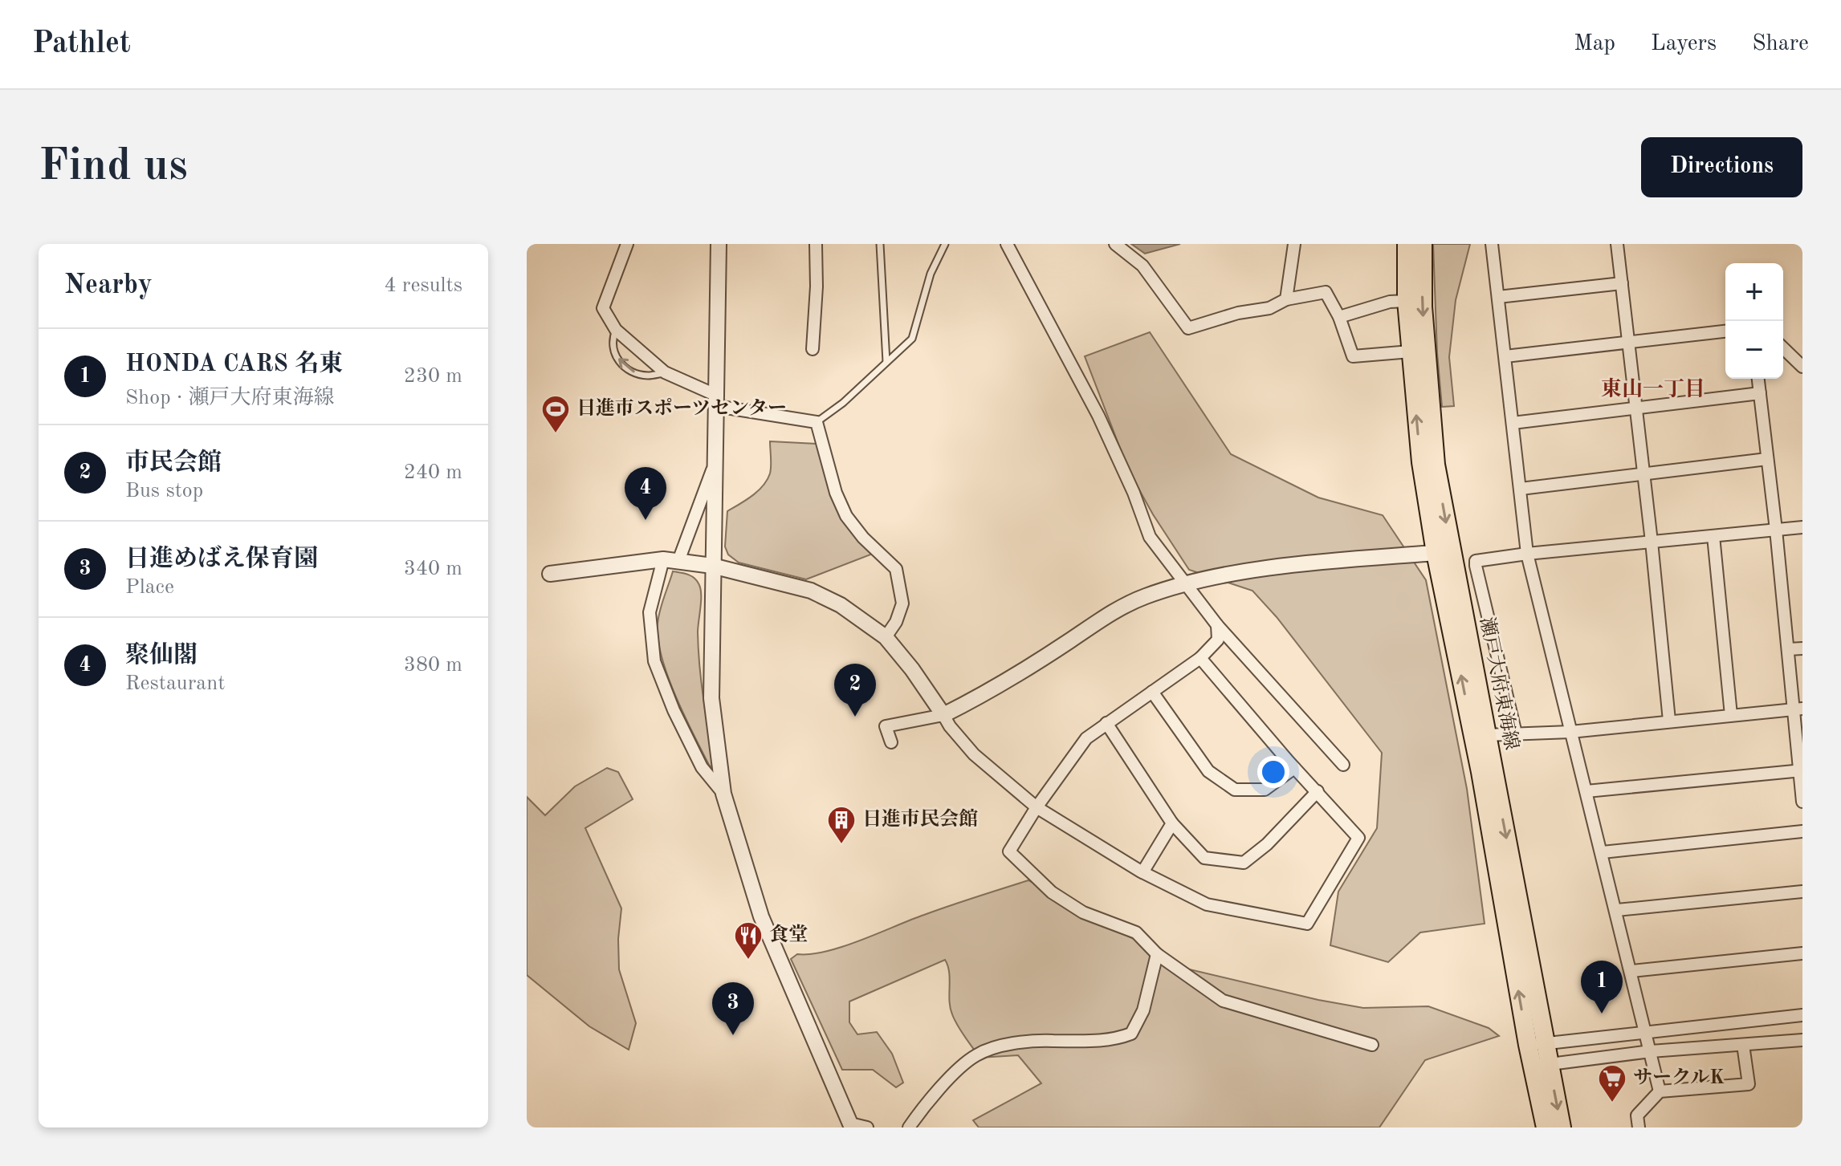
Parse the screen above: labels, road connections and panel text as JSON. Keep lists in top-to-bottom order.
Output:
{
  "streets": {
    "main road": ["瀬戸大府東海線"]
  },
  "districts": ["東山一丁目"],
  "places": {
    "sports": ["日進市スポーツセンター"],
    "building": ["日進市民会館"],
    "restaurant": ["食堂"],
    "supermarket": ["サークルK"]
  },
  "page": {
    "header": "Pathlet",
    "nav": ["Map", "Layers", "Share"],
    "buttons": "Directions",
    "title": "Find us",
    "heading": ["Nearby", "4 results"],
    "map_buttons": ["+", "−"],
    "list": [
      {
        "mark": "1",
        "name": "HONDA CARS 名東",
        "note": "Shop · 瀬戸大府東海線",
        "value": "230 m"
      },
      {
        "mark": "2",
        "name": "市民会館",
        "note": "Bus stop",
        "value": "240 m"
      },
      {
        "mark": "3",
        "name": "日進めばえ保育園",
        "note": "Place",
        "value": "340 m"
      },
      {
        "mark": "4",
        "name": "聚仙閣",
        "note": "Restaurant",
        "value": "380 m"
      }
    ],
    "pins": [
      "4",
      "2",
      "1",
      "3"
    ]
  }
}
